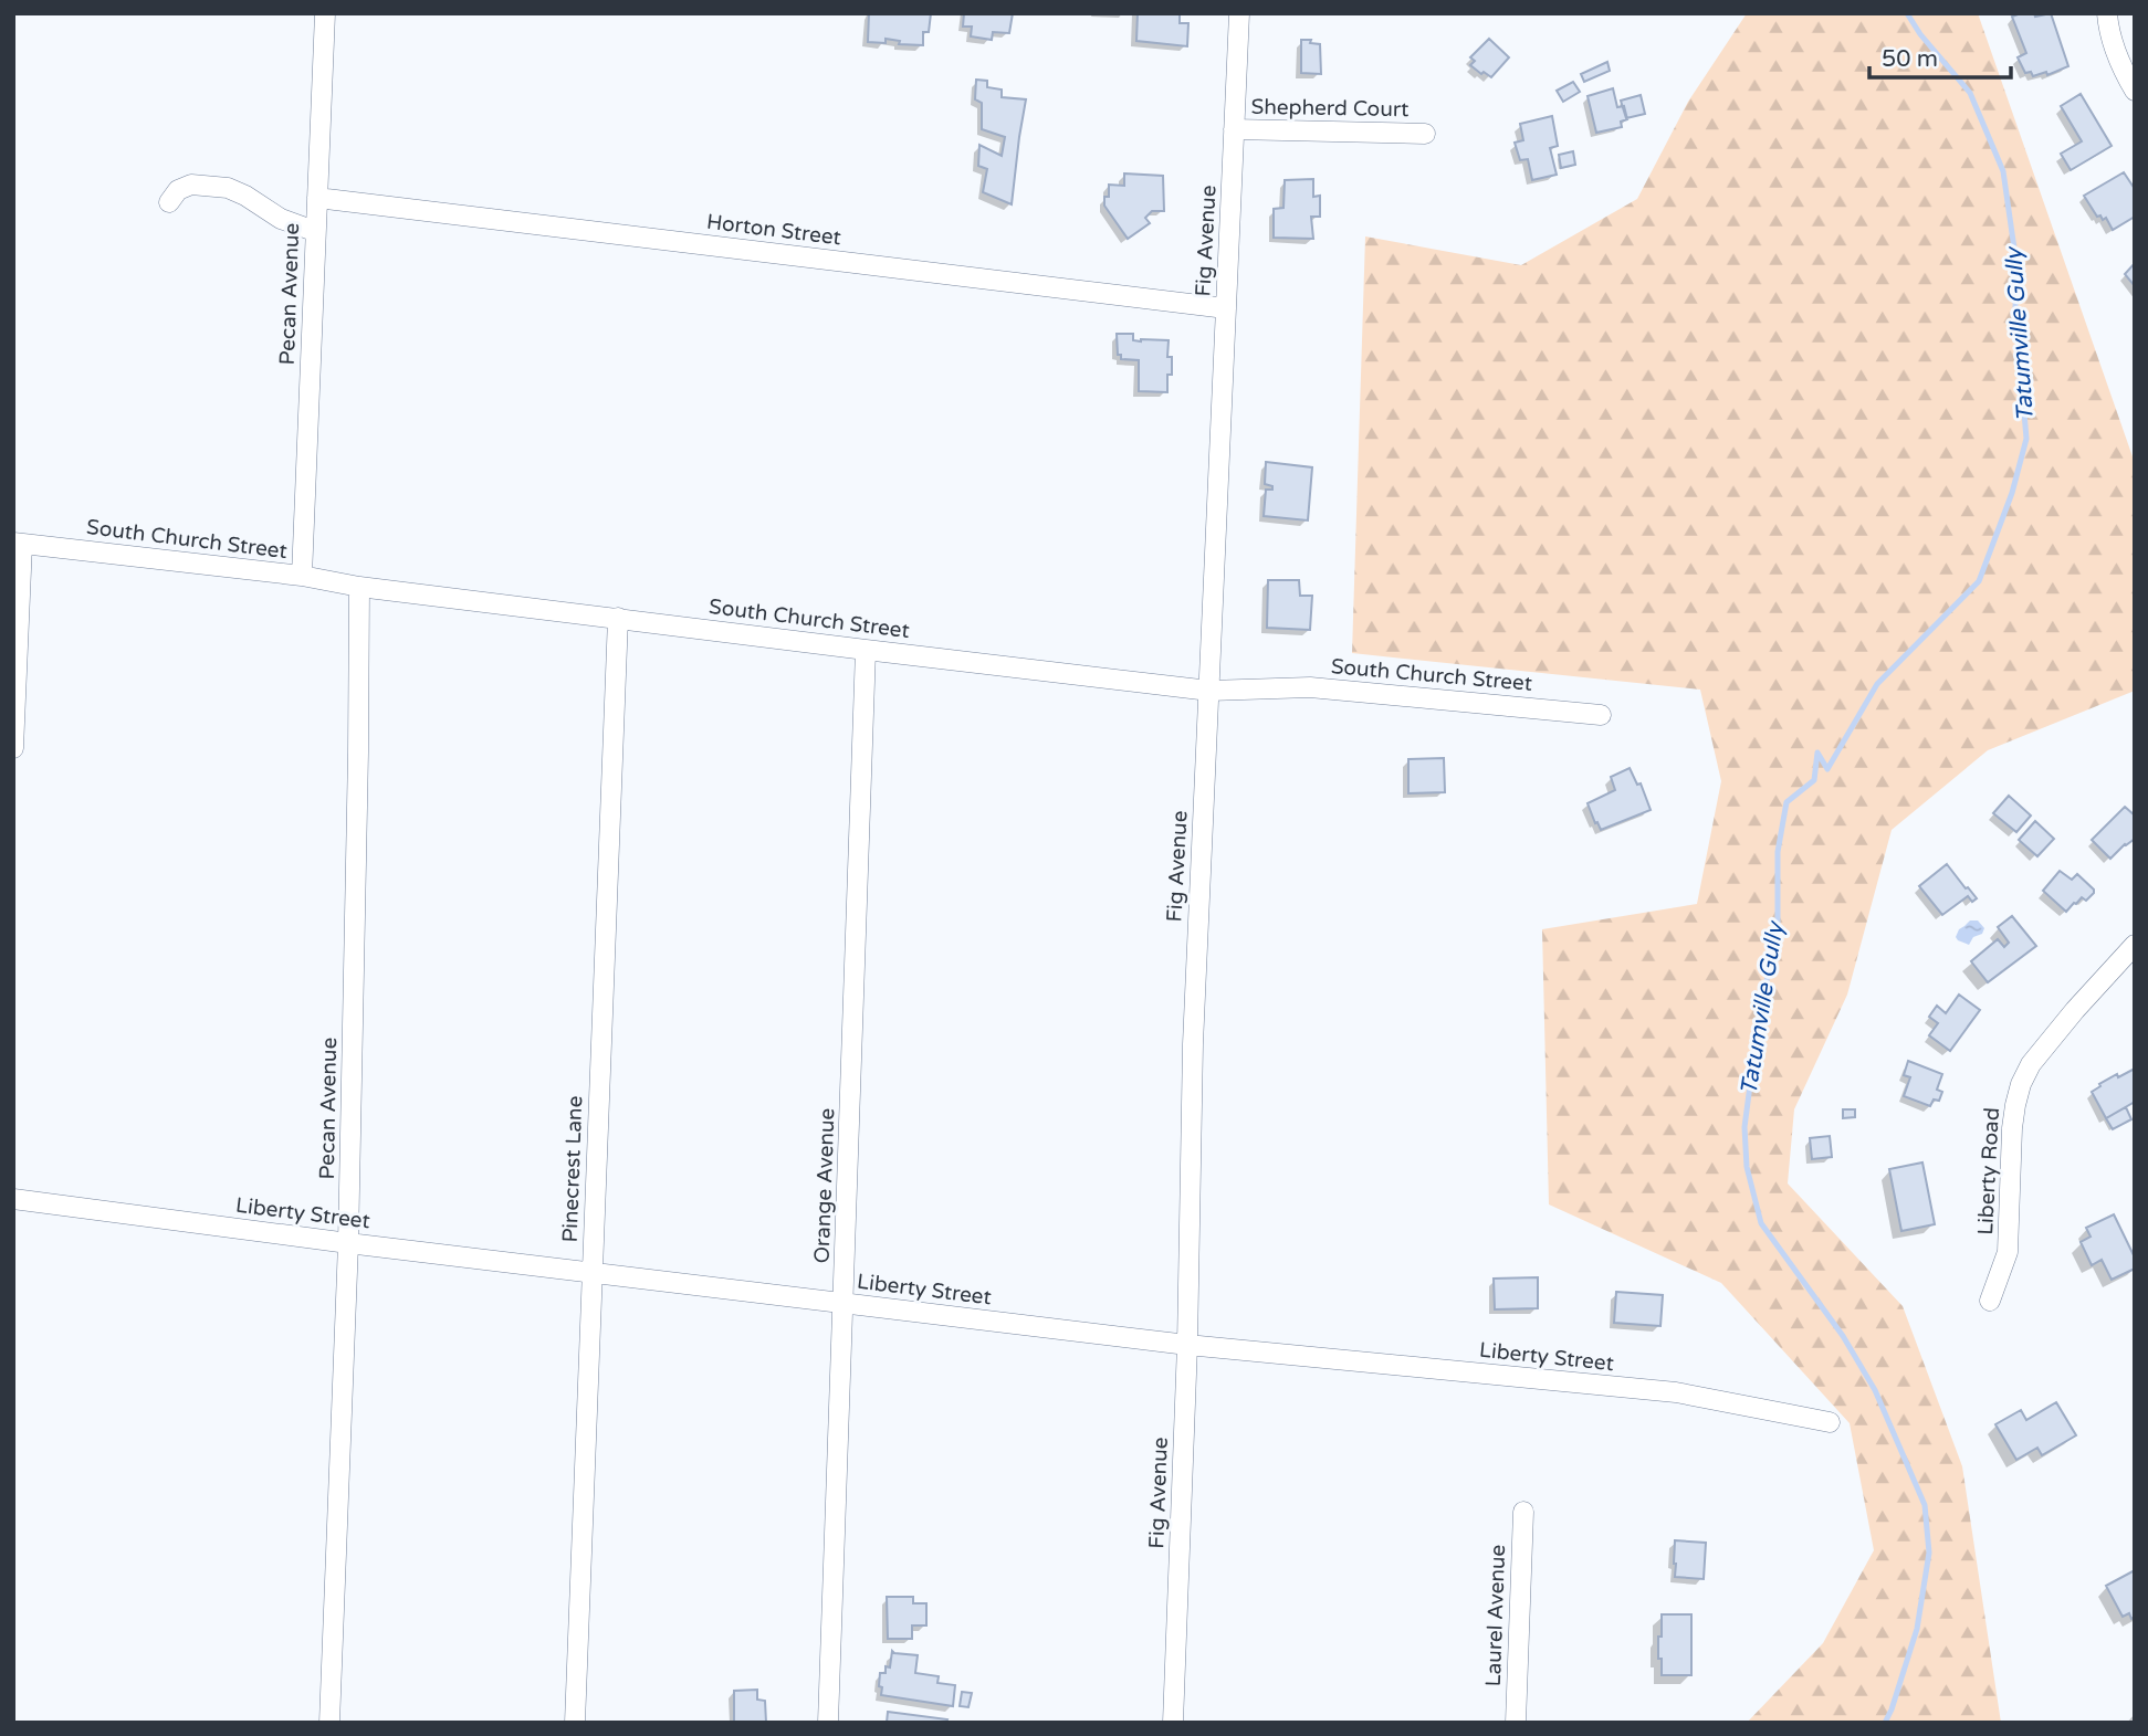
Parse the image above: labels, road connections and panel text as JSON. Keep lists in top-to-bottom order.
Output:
{
  "streets": {
    "street": [
      "Shepherd Court",
      "Horton Street",
      "Fig Avenue",
      "Pecan Avenue",
      "South Church Street",
      "Pinecrest Lane",
      "Liberty Road",
      "Orange Avenue",
      "Liberty Street",
      "Laurel Avenue"
    ]
  },
  "crossings": [
    ["Shepherd Court", "Fig Avenue"],
    ["Horton Street", "Fig Avenue"],
    ["Horton Street", "Pecan Avenue"],
    ["Fig Avenue", "South Church Street"],
    ["Fig Avenue", "Liberty Street"],
    ["Pecan Avenue", "South Church Street"],
    ["Pecan Avenue", "Liberty Street"],
    ["South Church Street", "Pinecrest Lane"],
    ["South Church Street", "Orange Avenue"],
    ["Pinecrest Lane", "Liberty Street"],
    ["Orange Avenue", "Liberty Street"]
  ],
  "water": ["Tatumville Gully"],
  "scale_bar": "50 m"
}
